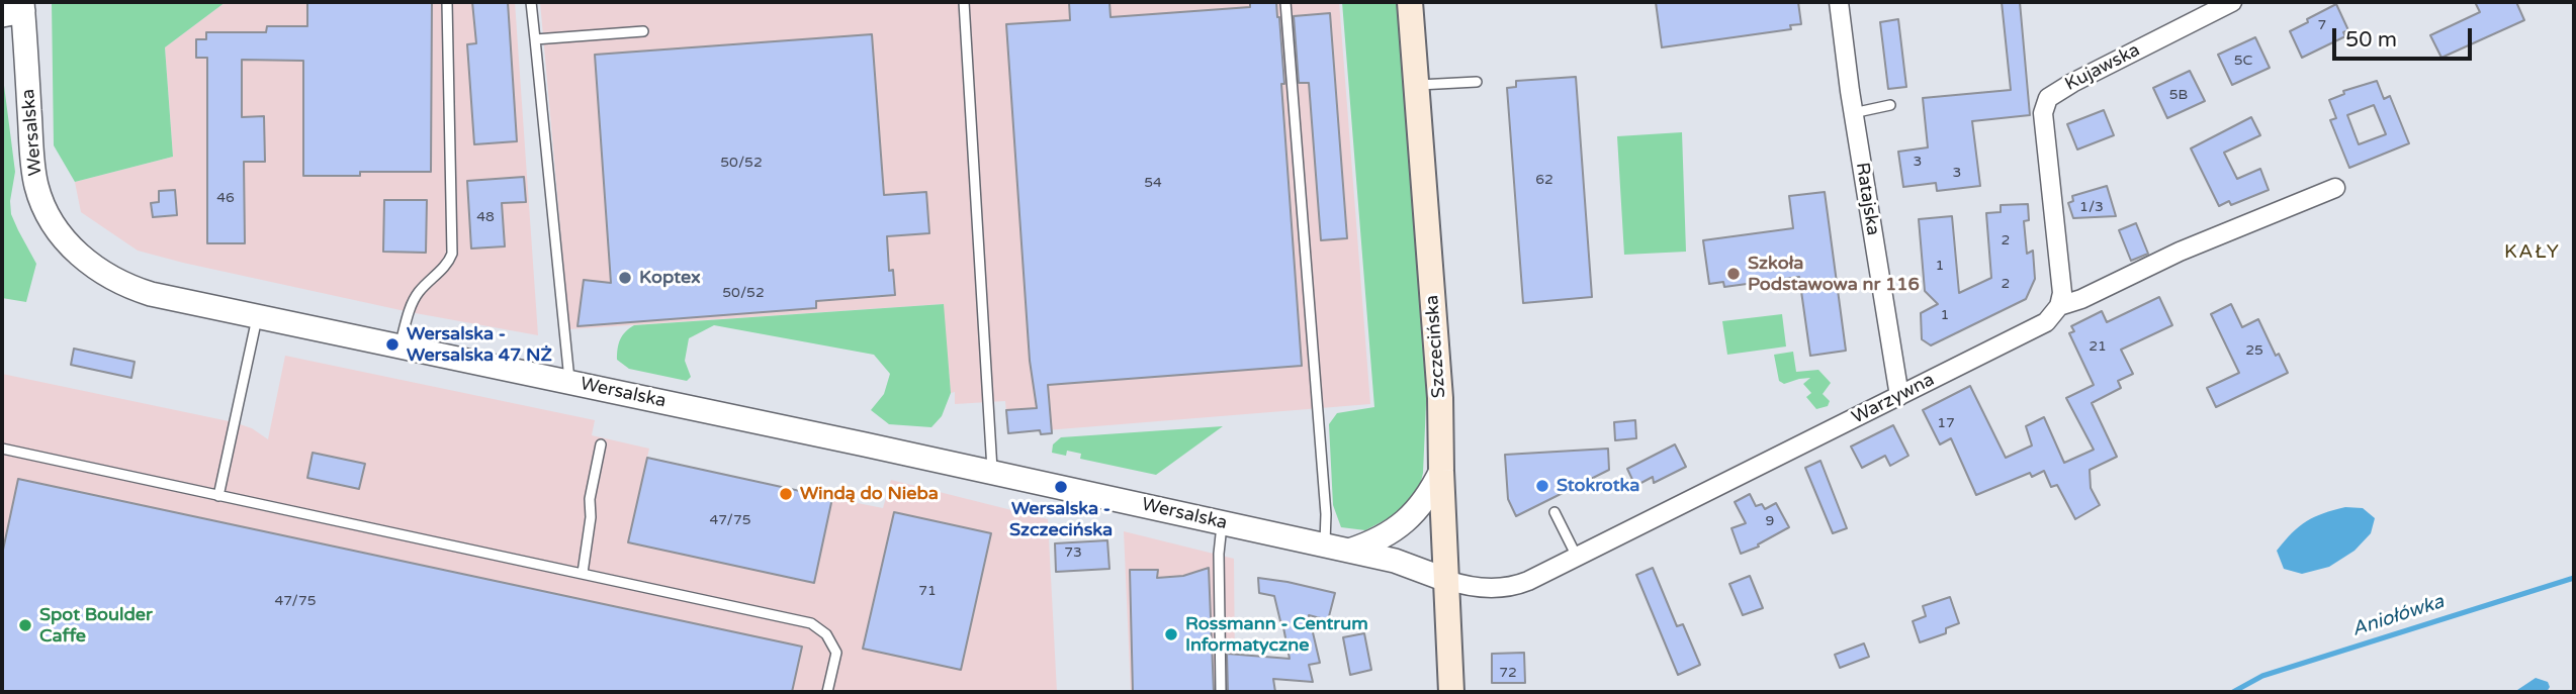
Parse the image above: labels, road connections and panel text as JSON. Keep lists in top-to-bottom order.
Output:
{
  "streets": {
    "main road": ["Szczecińska"],
    "street": [
      "Kujawska",
      "Wersalska",
      "Ratajska",
      "Warzywna"
    ]
  },
  "crossings": [
    ["Kujawska", "Warzywna"],
    ["Wersalska", "Szczecińska"],
    ["Wersalska", "Warzywna"],
    ["Ratajska", "Warzywna"],
    ["Szczecińska", "Warzywna"]
  ],
  "districts": ["KAŁY"],
  "water": ["Aniołówka"],
  "places": [
    "Szkoła Podstawowa nr 116",
    "Koptex",
    "Wersalska - Wersalska 47 NŻ",
    "Stokrotka",
    "Wersalska - Szczecińska",
    "Windą do Nieba",
    "Spot Boulder Caffe",
    "Rossmann - Centrum Informatyczne"
  ],
  "house_numbers": [
    "7",
    "5C",
    "5B",
    "3",
    "50/52",
    "3",
    "62",
    "54",
    "46",
    "1/3",
    "48",
    "2",
    "1",
    "2",
    "50/52",
    "1",
    "21",
    "25",
    "17",
    "47/75",
    "9",
    "73",
    "71",
    "47/75",
    "72"
  ],
  "scale_bar": "50 m"
}
